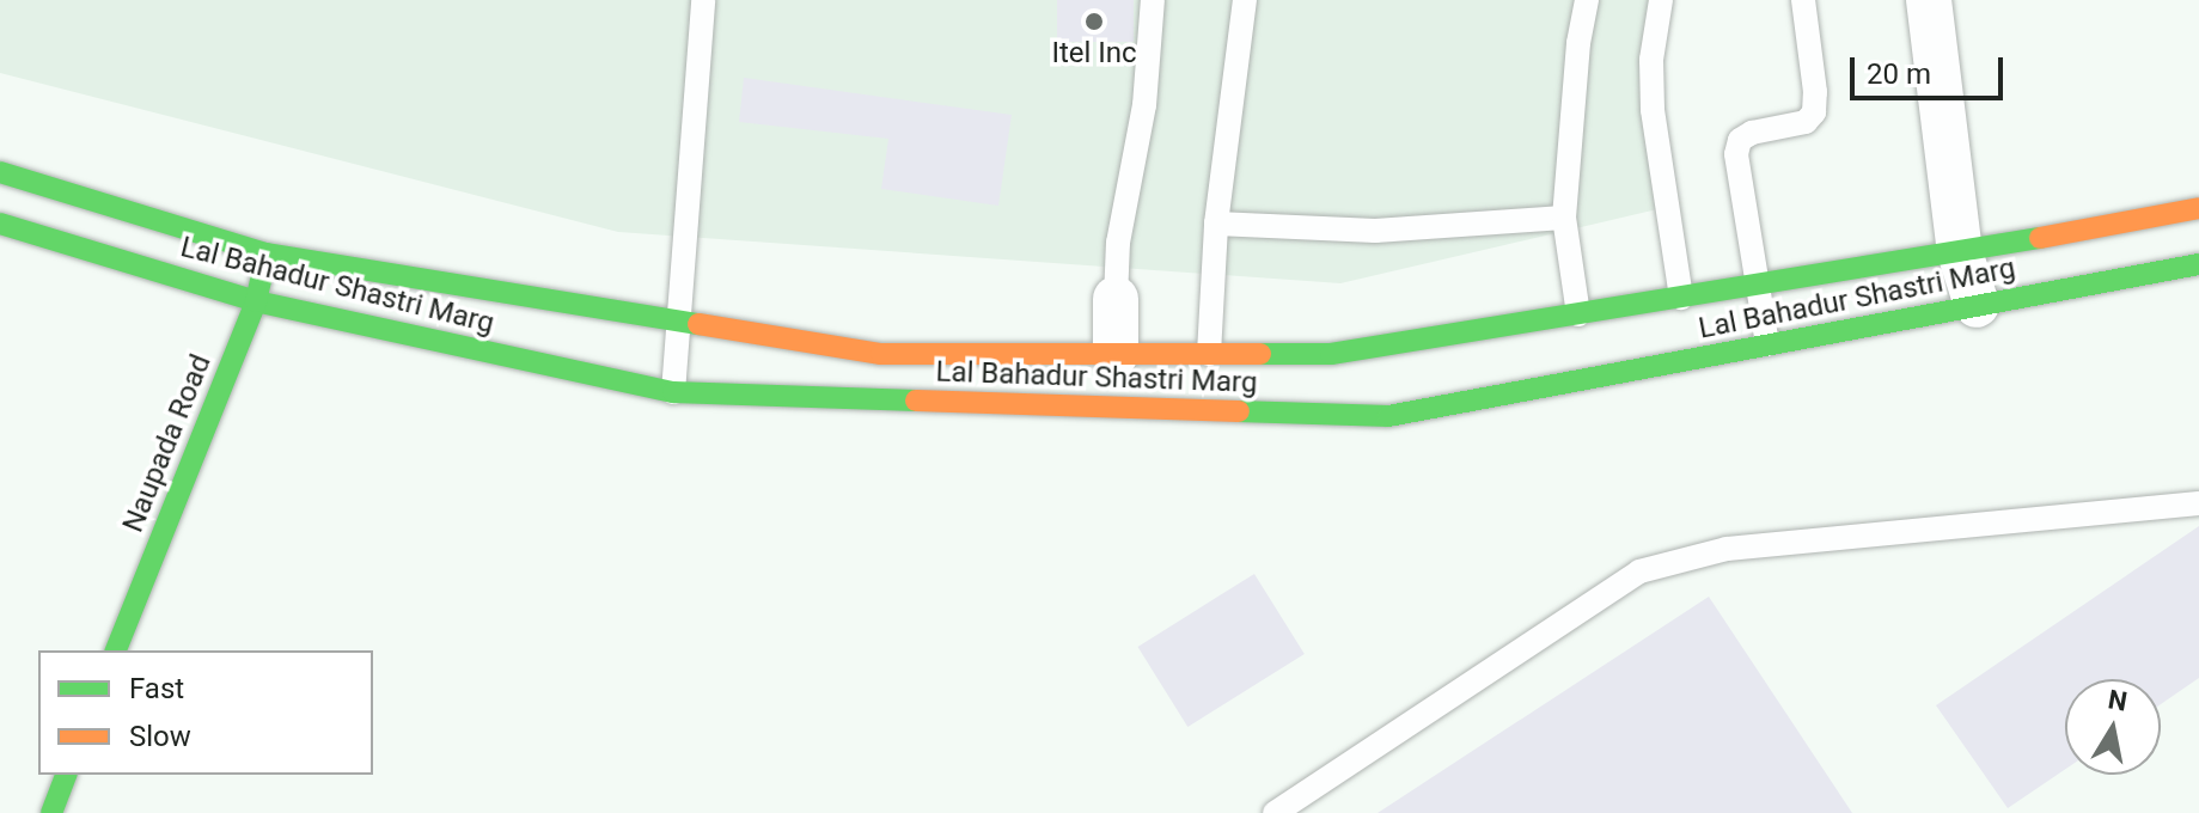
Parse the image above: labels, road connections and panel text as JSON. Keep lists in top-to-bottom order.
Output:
{
  "streets": {
    "main road": ["Lal Bahadur Shastri Marg", "Naupada Road"]
  },
  "crossings": [
    ["Lal Bahadur Shastri Marg", "Naupada Road"]
  ],
  "places": ["Itel Inc"],
  "legend": ["Fast", "Slow"],
  "scale_bar": "20 m",
  "north": "top"
}
